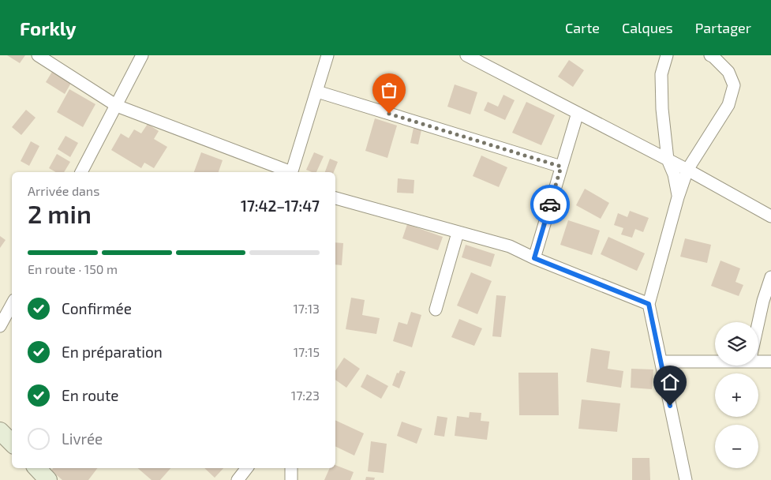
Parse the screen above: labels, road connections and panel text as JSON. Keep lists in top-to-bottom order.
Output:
{
  "page": {
    "header": "Forkly",
    "nav": ["Carte", "Calques", "Partager"],
    "heading": ["2 min", "Arrivée dans", "17:42–17:47"],
    "bar": "En route · 150 m",
    "list": [
      ["Confirmée", "17:13"],
      ["En préparation", "17:15"],
      ["En route", "17:23"],
      "Livrée"
    ],
    "map_buttons": ["+", "−"]
  }
}
